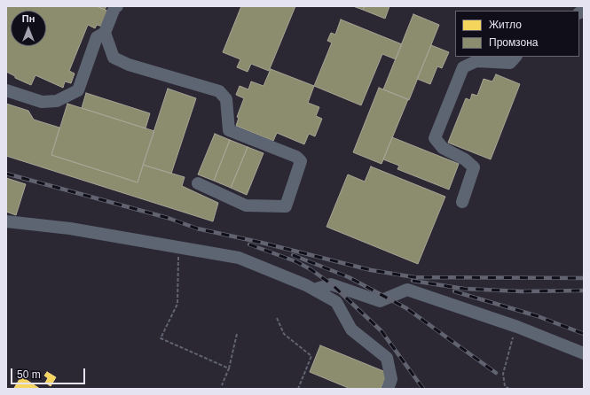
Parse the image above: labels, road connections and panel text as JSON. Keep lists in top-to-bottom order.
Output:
{
  "legend": ["Житло", "Промзона"],
  "scale_bar": "50 m",
  "north": "top"
}
